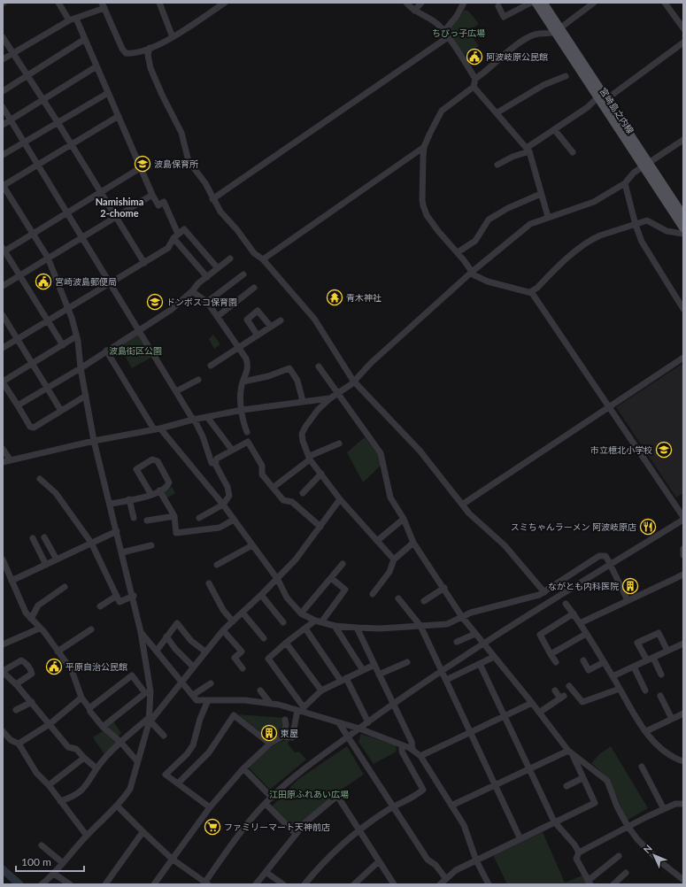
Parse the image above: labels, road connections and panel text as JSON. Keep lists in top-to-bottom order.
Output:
{
  "streets": {
    "main road": ["宮崎島之内線"]
  },
  "districts": ["Namishima 2-chome"],
  "parks": ["ちびっ子広場", "波島街区公園", "江田原ふれあい広場"],
  "places": {
    "public building": ["阿波岐原公民館", "宮崎波島郵便局", "平原自治公民館"],
    "school or university": ["波島保育所", "ドンボスコ保育園", "市立檍北小学校"],
    "temple": ["青木神社"],
    "restaurant": ["スミちゃんラーメン 阿波岐原店"],
    "building": ["ながとも内科医院", "東屋"],
    "supermarket": ["ファミリーマート天神前店"]
  },
  "scale_bar": "100 m",
  "north": "top left"
}
